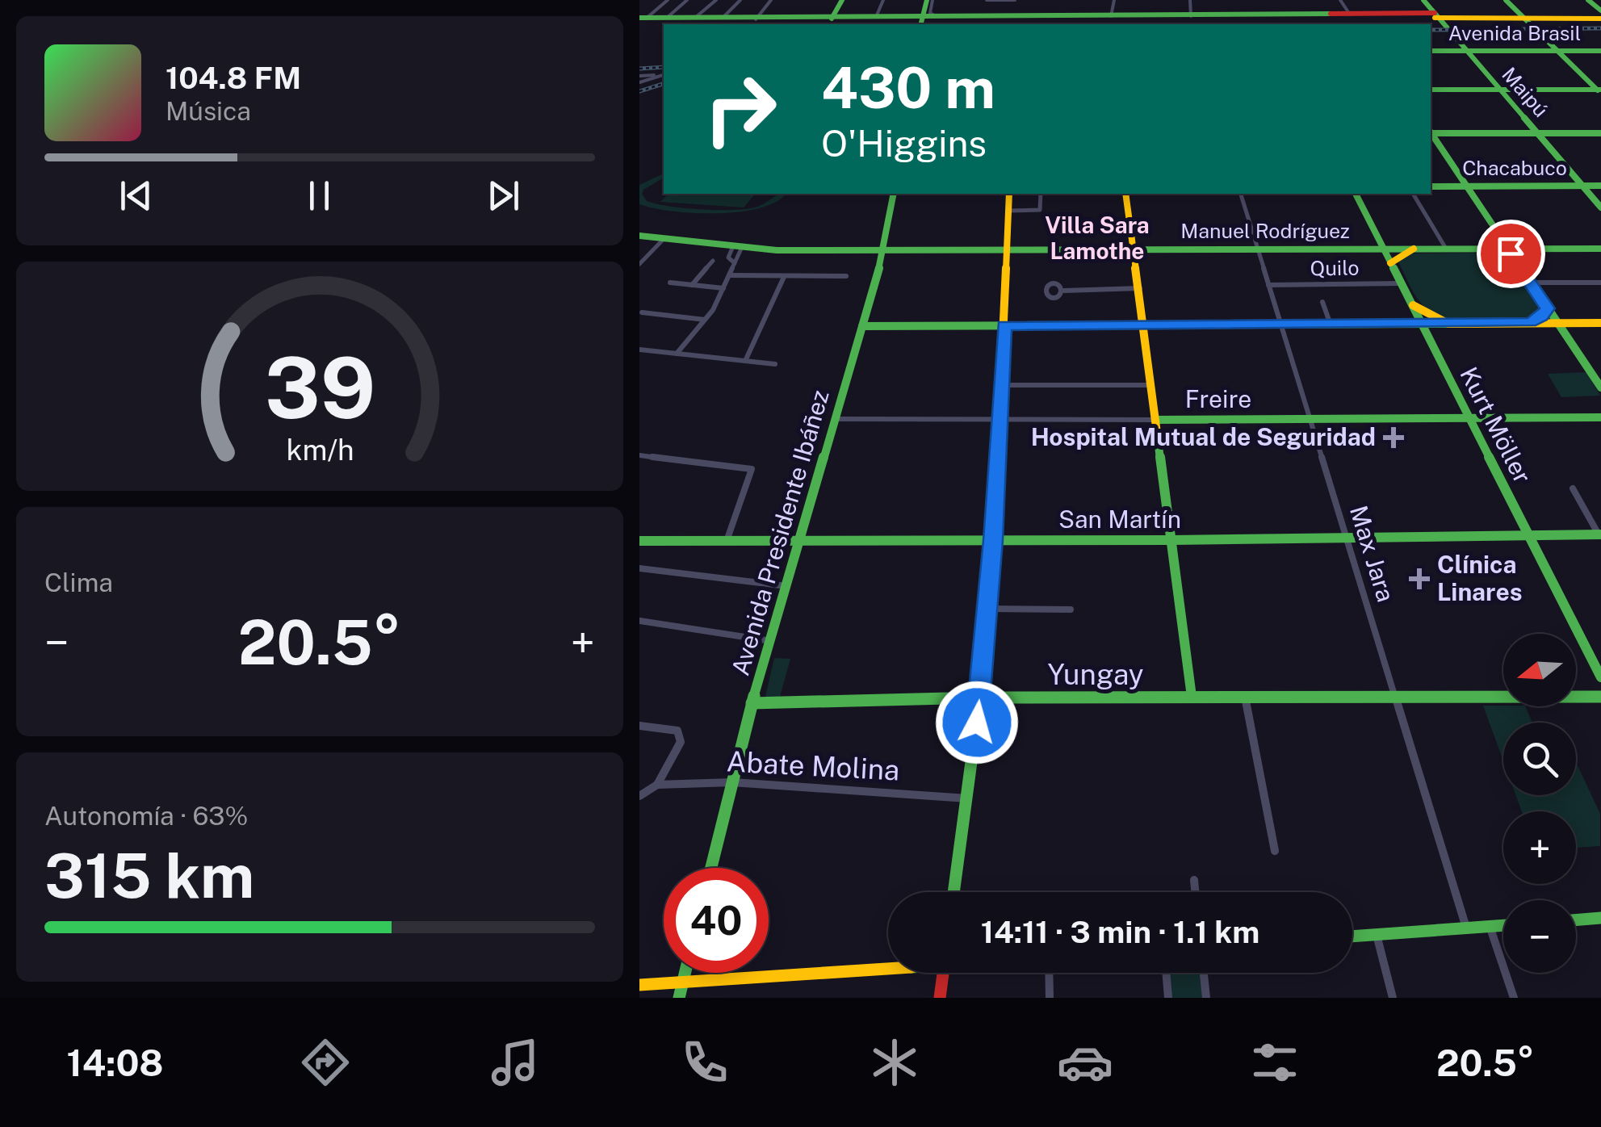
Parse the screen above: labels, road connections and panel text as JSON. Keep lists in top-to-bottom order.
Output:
{
  "streets": {
    "main road": [
      "Avenida Brasil",
      "Maipú",
      "Chacabuco",
      "Manuel Rodríguez",
      "Freire",
      "Kurt Möller",
      "San Martín",
      "Avenida Presidente Ibáñez",
      "Yungay"
    ],
    "street": ["Quilo", "Max Jara", "Abate Molina"]
  },
  "crossings": [
    ["Avenida Brasil", "Maipú"],
    ["Maipú", "Chacabuco"],
    ["Manuel Rodríguez", "Kurt Möller"],
    ["Manuel Rodríguez", "Avenida Presidente Ibáñez"],
    ["Manuel Rodríguez", "Max Jara"],
    ["Quilo", "Kurt Möller"],
    ["Quilo", "Max Jara"],
    ["Freire", "Kurt Möller"],
    ["Freire", "Avenida Presidente Ibáñez"],
    ["Freire", "Max Jara"],
    ["Kurt Möller", "San Martín"],
    ["San Martín", "Avenida Presidente Ibáñez"],
    ["San Martín", "Max Jara"],
    ["Avenida Presidente Ibáñez", "Yungay"],
    ["Avenida Presidente Ibáñez", "Abate Molina"],
    ["Max Jara", "Yungay"]
  ],
  "districts": ["Villa Sara Lamothe"],
  "places": {
    "health": ["Hospital Mutual de Seguridad", "Clínica Linares"]
  },
  "north": "left",
  "page": {
    "turn": ["430 m", "O'Higgins"],
    "song": ["104.8 FM", "Música"],
    "tile": [
      "Clima",
      ["Autonomía · 63%", "315 km"]
    ],
    "heat": ["−", "20.5°", "+"],
    "map_buttons": ["+", "−"],
    "limit": "40",
    "trip": "14:11 · 3 min · 1.1 km",
    "tabs": ["14:08", "20.5°"],
    "gauge": ["39", "km/h"]
  }
}
